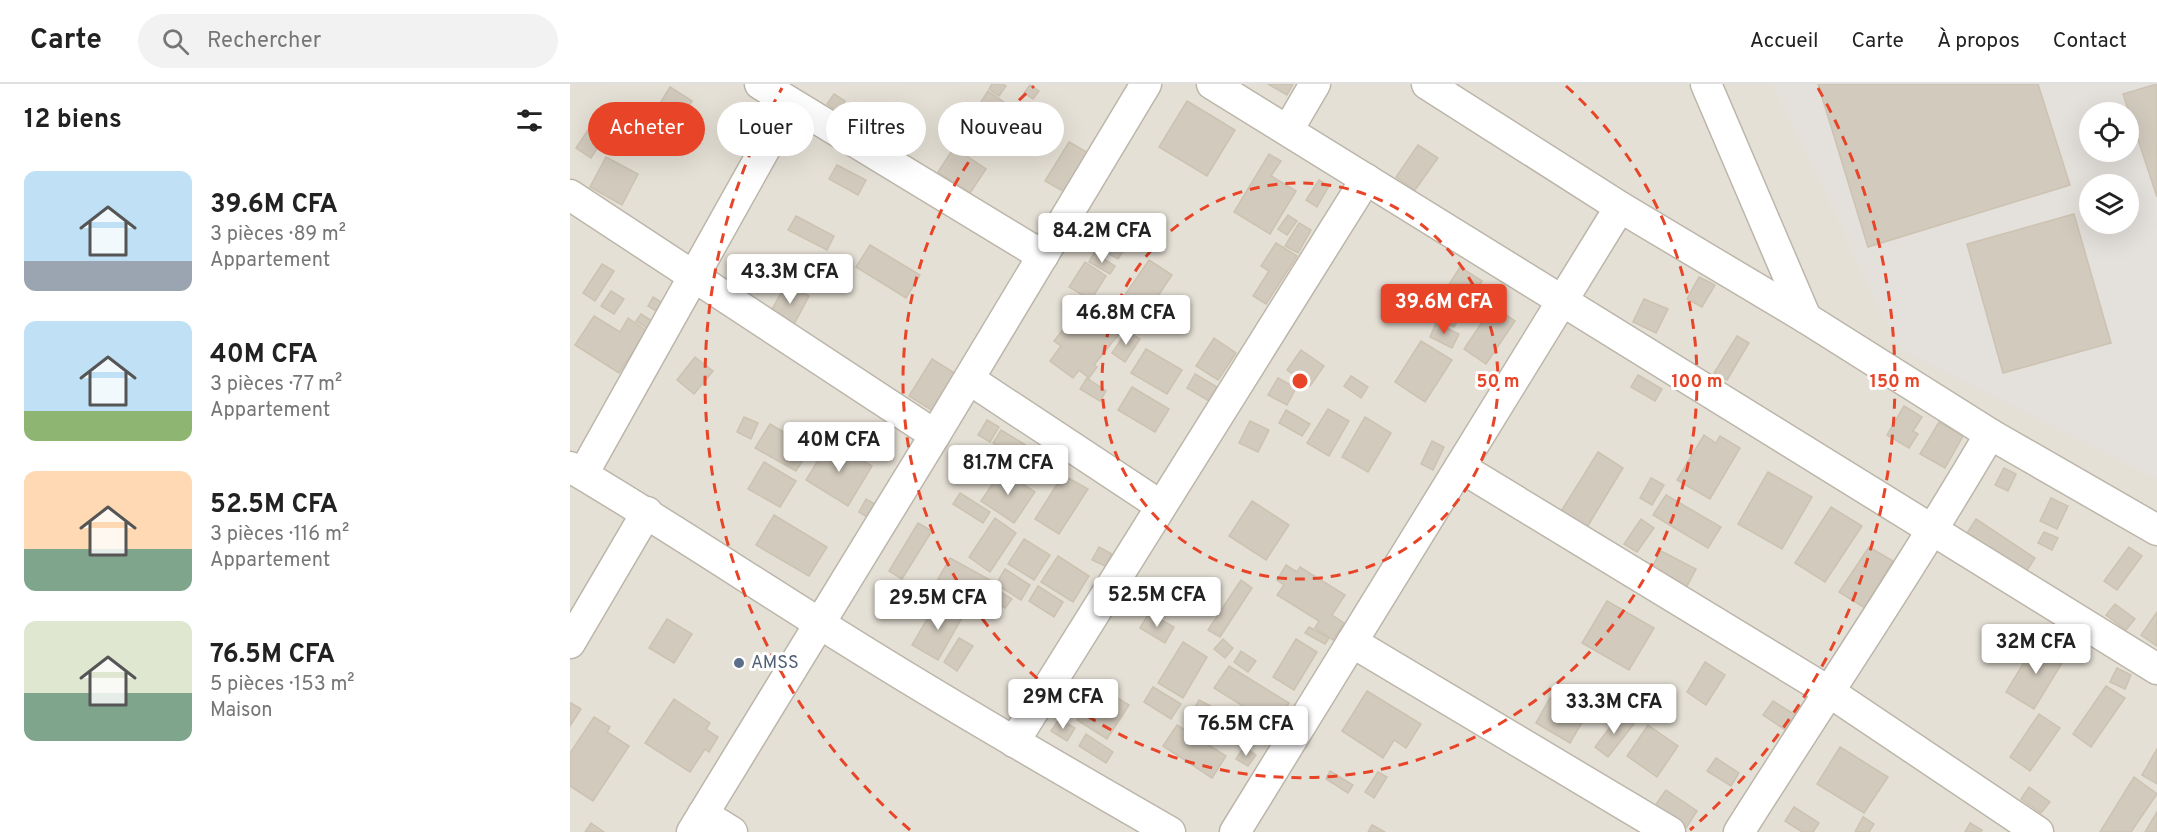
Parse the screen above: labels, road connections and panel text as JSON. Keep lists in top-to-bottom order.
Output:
{
  "places": ["AMSS"],
  "page": {
    "header": "Carte",
    "search": "Rechercher",
    "nav": [
      "Accueil",
      "Carte",
      "À propos",
      "Contact"
    ],
    "heading": "12 biens",
    "chip": [
      "Acheter",
      "Louer",
      "Filtres",
      "Nouveau"
    ],
    "list": [
      {
        "name": "39.6M CFA",
        "note": "3 pièces · 89 m² · Appartement"
      },
      {
        "name": "40M CFA",
        "note": "3 pièces · 77 m² · Appartement"
      },
      {
        "name": "52.5M CFA",
        "note": "3 pièces · 116 m² · Appartement"
      },
      {
        "name": "76.5M CFA",
        "note": "5 pièces · 153 m² · Maison"
      }
    ],
    "price": [
      "84.2M CFA",
      "43.3M CFA",
      "39.6M CFA",
      "46.8M CFA",
      "40M CFA",
      "81.7M CFA",
      "52.5M CFA",
      "29.5M CFA",
      "32M CFA",
      "29M CFA",
      "33.3M CFA",
      "76.5M CFA"
    ]
  },
  "rings": ["50 m", "100 m", "150 m"]
}
